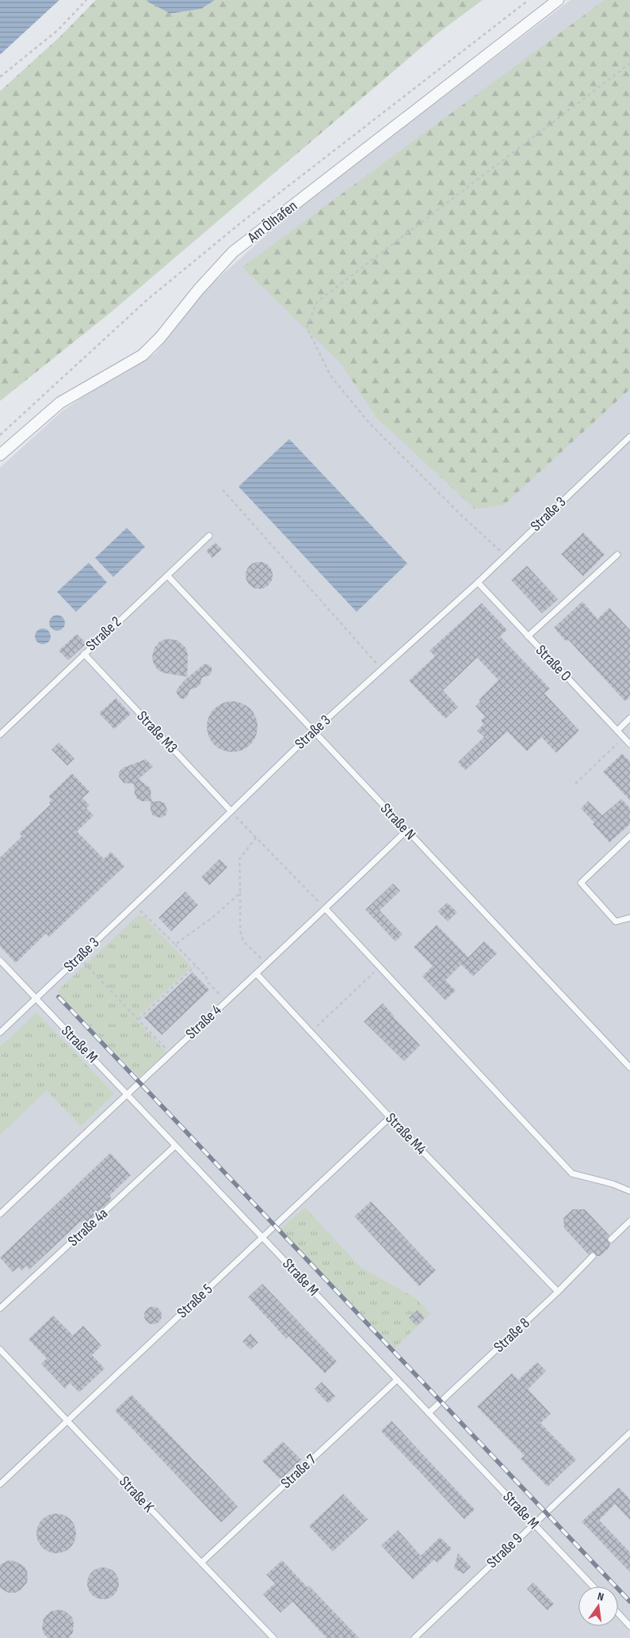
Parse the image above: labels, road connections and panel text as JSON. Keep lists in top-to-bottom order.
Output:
{
  "streets": {
    "street": ["Am Ölhafen"],
    "lane": [
      "Straße 3",
      "Straße 2",
      "Straße O",
      "Straße M3",
      "Straße N",
      "Straße 4",
      "Straße M",
      "Straße M4",
      "Straße 4a",
      "Straße 5",
      "Straße 8",
      "Straße 7",
      "Straße K",
      "Straße 9"
    ]
  },
  "crossings": [
    ["Straße 3", "Straße O"],
    ["Straße 3", "Straße M3"],
    ["Straße 3", "Straße N"],
    ["Straße 3", "Straße M"],
    ["Straße 2", "Straße M3"],
    ["Straße 2", "Straße N"],
    ["Straße N", "Straße 4"],
    ["Straße 4", "Straße M"],
    ["Straße 4", "Straße M4"],
    ["Straße M", "Straße 4a"],
    ["Straße M", "Straße 5"],
    ["Straße M", "Straße 8"],
    ["Straße M", "Straße 7"],
    ["Straße M", "Straße 9"],
    ["Straße M4", "Straße 5"],
    ["Straße M4", "Straße 8"],
    ["Straße 5", "Straße K"],
    ["Straße 7", "Straße K"]
  ],
  "north": "top"
}
